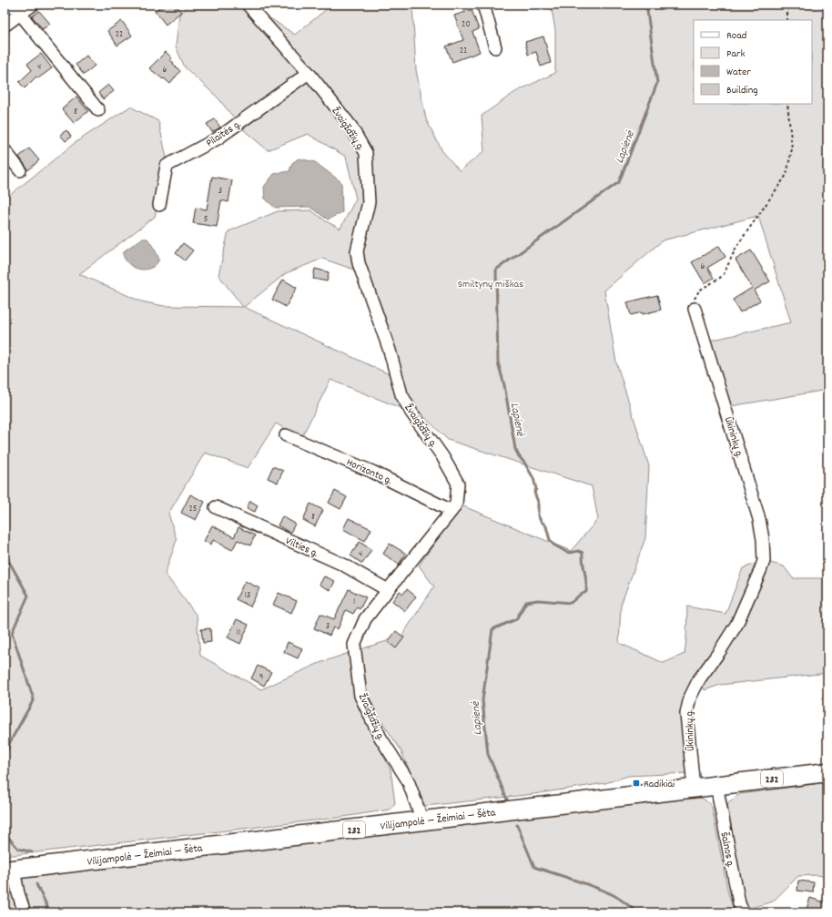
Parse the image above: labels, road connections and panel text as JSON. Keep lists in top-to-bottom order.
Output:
{
  "streets": {
    "main road": ["232", "Vilijampolė — Žeimiai — Šėta"],
    "street": [
      "Žvaigždžių g.",
      "Pilaitės g.",
      "Ūkininkų g.",
      "Horizonto g.",
      "Vilties g.",
      "Šalnos g."
    ]
  },
  "crossings": [
    ["Žvaigždžių g.", "Pilaitės g."],
    ["Žvaigždžių g.", "Horizonto g."],
    ["Žvaigždžių g.", "Vilties g."],
    ["Žvaigždžių g.", "Vilijampolė — Žeimiai — Šėta"],
    ["Ūkininkų g.", "Vilijampolė — Žeimiai — Šėta"],
    ["Vilijampolė — Žeimiai — Šėta", "Šalnos g."]
  ],
  "water": ["Lapienė"],
  "parks": ["Smiltynų miškas"],
  "places": {
    "transit": ["Radikiai"]
  },
  "house_numbers": [
    "20",
    "22",
    "22",
    "4",
    "6",
    "8",
    "3",
    "5",
    "6",
    "25",
    "8",
    "4",
    "13",
    "1",
    "3",
    "11",
    "9"
  ],
  "legend": [
    "Road",
    "Park",
    "Water",
    "Building"
  ]
}
